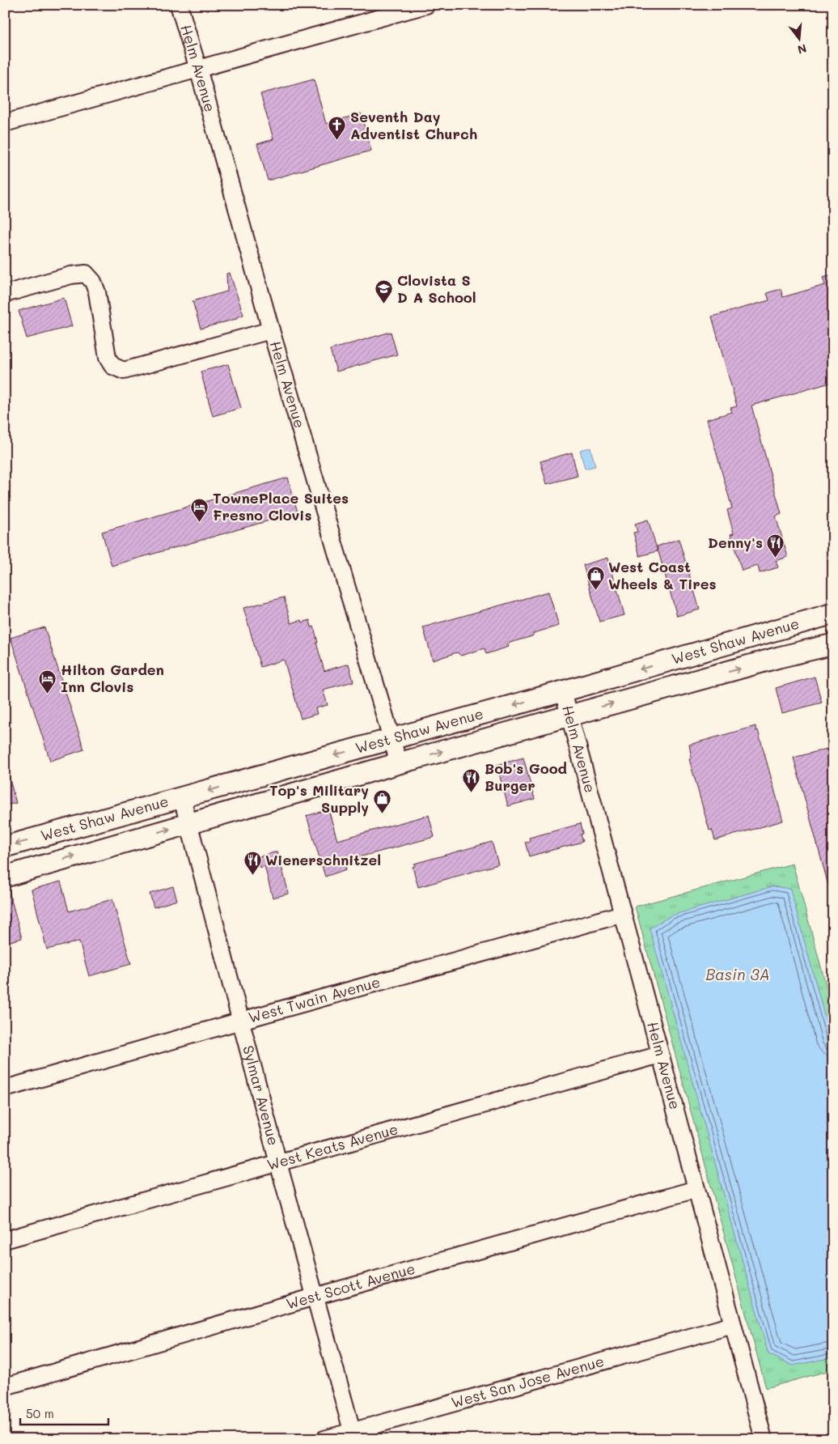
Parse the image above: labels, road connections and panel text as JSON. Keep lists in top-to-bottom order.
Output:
{
  "streets": {
    "main road": ["West Shaw Avenue"],
    "street": [
      "Helm Avenue",
      "West Twain Avenue",
      "Sylmar Avenue",
      "West Keats Avenue",
      "West Scott Avenue",
      "West San Jose Avenue"
    ]
  },
  "crossings": [
    ["Helm Avenue", "West Shaw Avenue"],
    ["Helm Avenue", "West Twain Avenue"],
    ["Helm Avenue", "West Keats Avenue"],
    ["Helm Avenue", "West Scott Avenue"],
    ["Helm Avenue", "West San Jose Avenue"],
    ["West Shaw Avenue", "Sylmar Avenue"],
    ["West Twain Avenue", "Sylmar Avenue"],
    ["Sylmar Avenue", "West Keats Avenue"],
    ["Sylmar Avenue", "West Scott Avenue"],
    ["Sylmar Avenue", "West San Jose Avenue"]
  ],
  "water": ["Basin 3A"],
  "places": {
    "church": ["Seventh Day Adventist Church"],
    "school or university": ["Clovista S D A School"],
    "hotel": ["TownePlace Suites Fresno Clovis", "Hilton Garden Inn Clovis"],
    "restaurant": ["Denny's", "Bob's Good Burger", "Wienerschnitzel"],
    "shop": ["West Coast Wheels & Tires", "Top's Military Supply"]
  },
  "scale_bar": "50 m",
  "north": "bottom"
}
